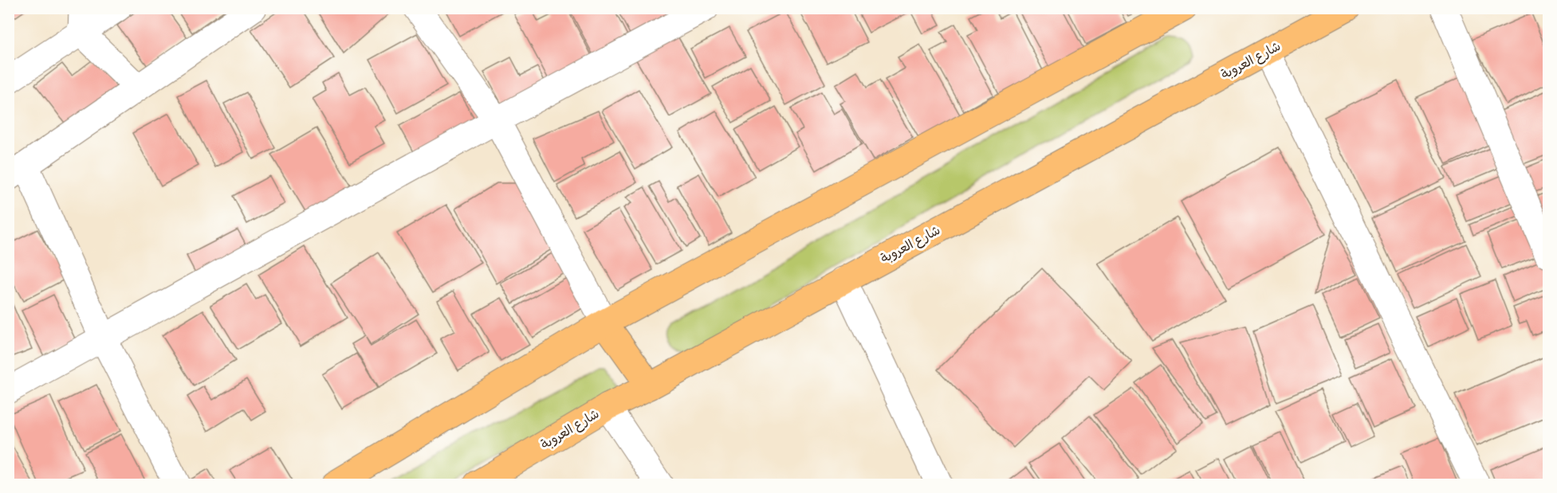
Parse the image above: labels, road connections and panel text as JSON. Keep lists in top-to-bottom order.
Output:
{
  "streets": {
    "main road": ["شارع العروبة"]
  }
}
